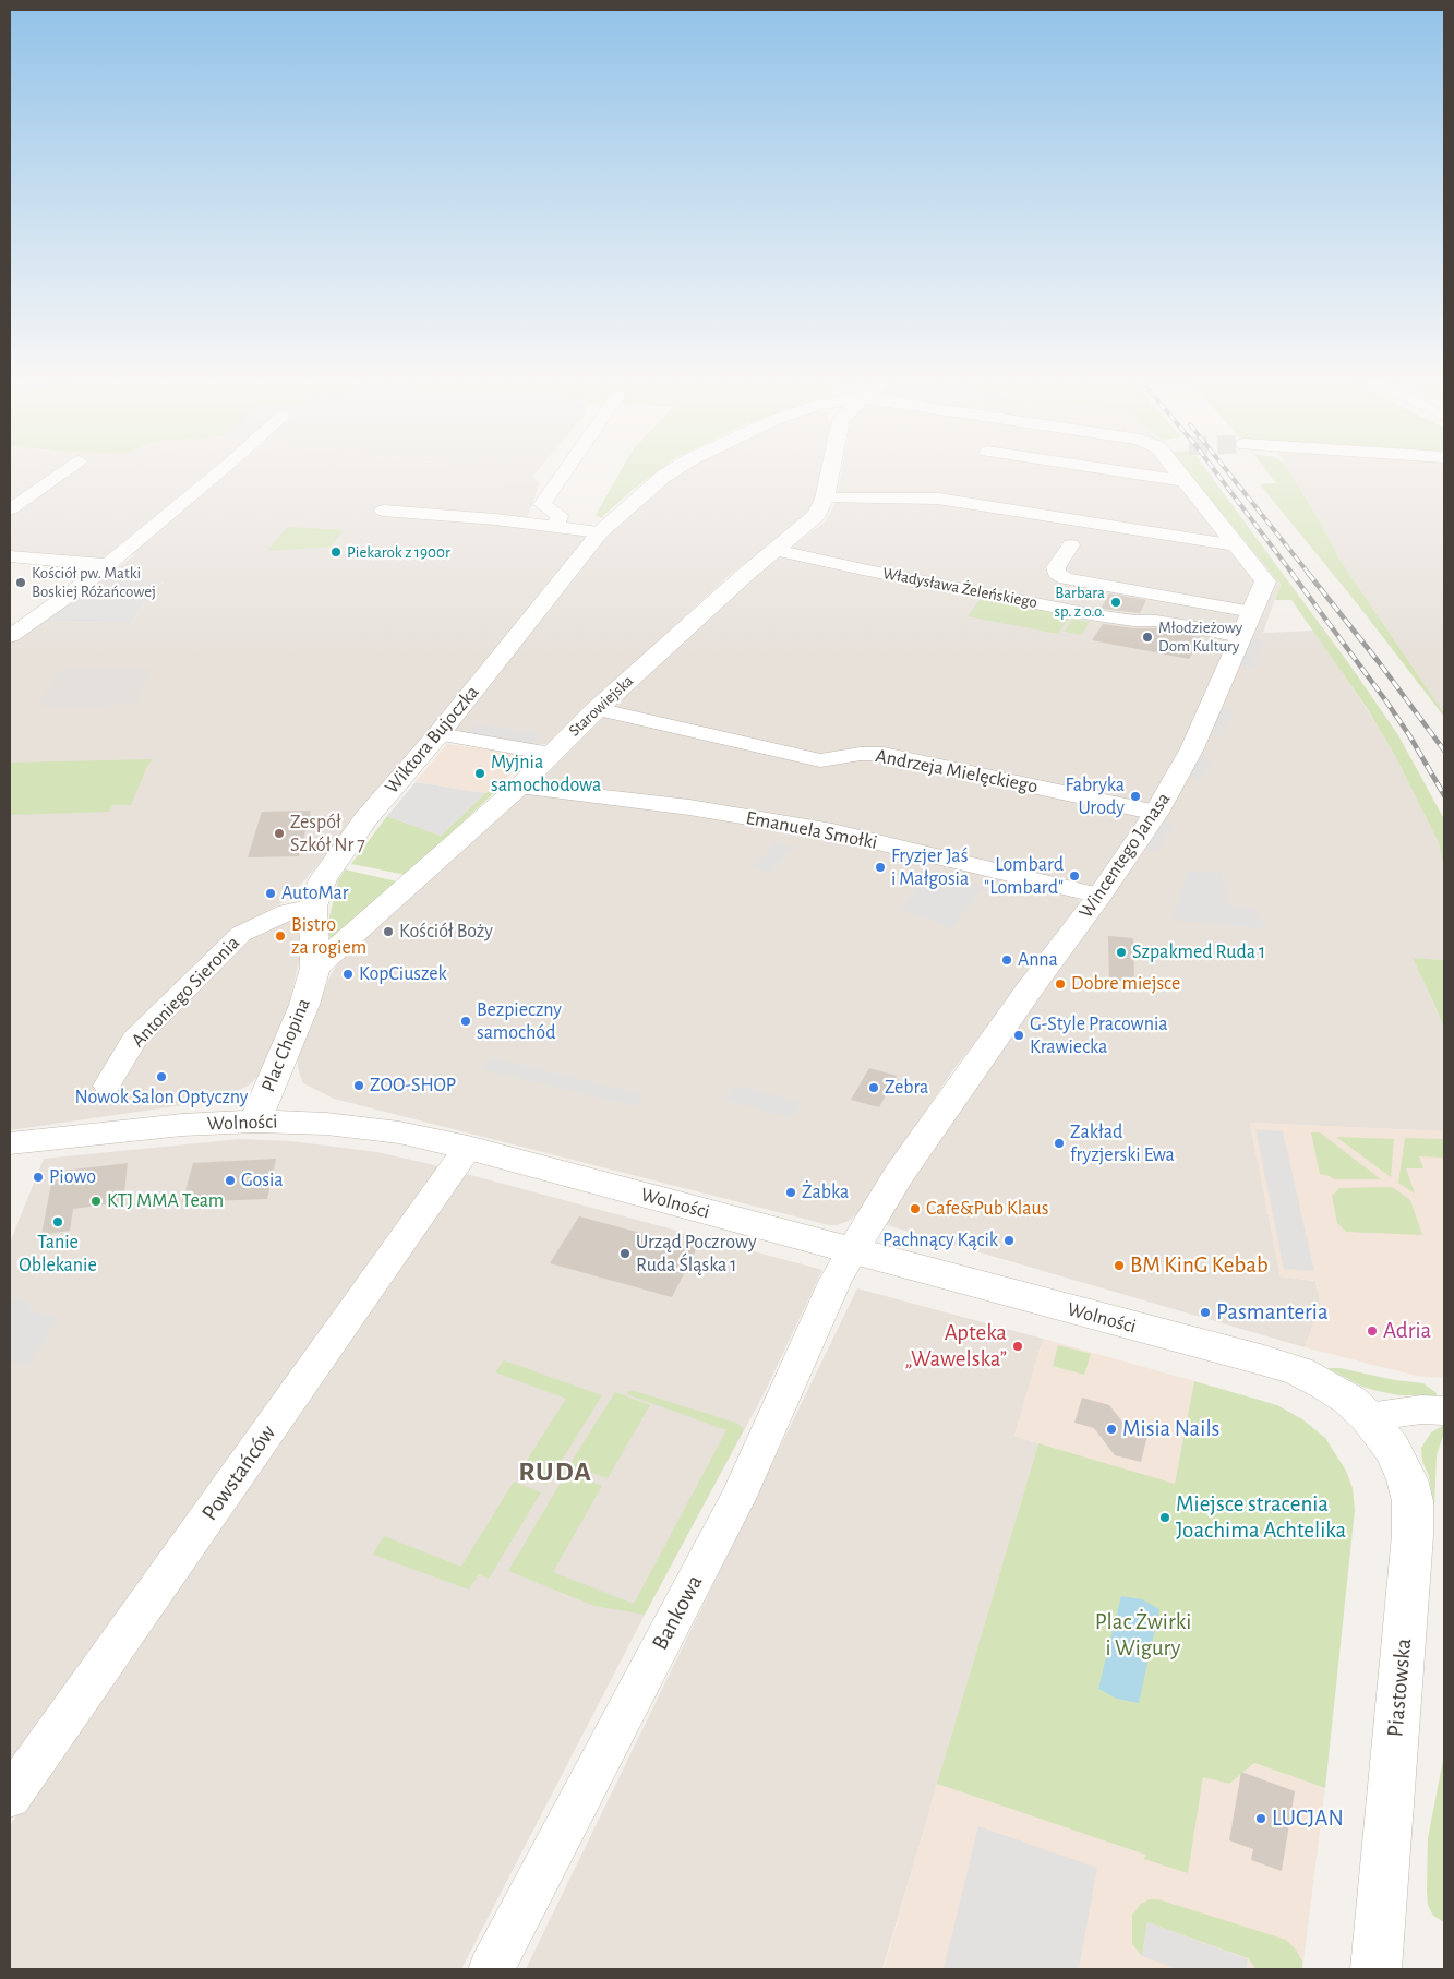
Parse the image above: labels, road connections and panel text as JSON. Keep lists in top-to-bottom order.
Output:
{
  "streets": {
    "street": [
      "Władysława Żeleńskiego",
      "Starowiejska",
      "Wiktora Bujoczka",
      "Andrzeja Mielęckiego",
      "Emanuela Smołki",
      "Wincentego Janasa",
      "Antoniego Sieronia",
      "Plac Chopina",
      "Wolności",
      "Powstańców",
      "Bankowa",
      "Piastowska"
    ]
  },
  "crossings": [
    ["Władysława Żeleńskiego", "Starowiejska"],
    ["Władysława Żeleńskiego", "Wincentego Janasa"],
    ["Starowiejska", "Wiktora Bujoczka"],
    ["Starowiejska", "Andrzeja Mielęckiego"],
    ["Starowiejska", "Emanuela Smołki"],
    ["Starowiejska", "Plac Chopina"],
    ["Wiktora Bujoczka", "Antoniego Sieronia"],
    ["Wiktora Bujoczka", "Plac Chopina"],
    ["Andrzeja Mielęckiego", "Wincentego Janasa"],
    ["Emanuela Smołki", "Wincentego Janasa"],
    ["Wincentego Janasa", "Wolności"],
    ["Wincentego Janasa", "Bankowa"],
    ["Plac Chopina", "Wolności"],
    ["Wolności", "Powstańców"],
    ["Wolności", "Bankowa"],
    ["Wolności", "Piastowska"]
  ],
  "districts": ["RUDA"],
  "parks": ["Plac Żwirki i Wigury"],
  "places": [
    "Piekarok z 1900r",
    "Kościół pw. Matki Boskiej Różańcowej",
    "Barbara sp. z o.o.",
    "Młodzieżowy Dom Kultury",
    "Myjnia samochodowa",
    "Fabryka Urody",
    "Zespół Szkół Nr 7",
    "Fryzjer Jaś i Małgosia",
    "Lombard \"Lombard\"",
    "AutoMar",
    "Kościół Boży",
    "Bistro za rogiem",
    "Szpakmed Ruda 1",
    "Anna",
    "KopCiuszek",
    "Dobre miejsce",
    "Bezpieczny samochód",
    "G-Style Pracownia Krawiecka",
    "Nowok Salon Optyczny",
    "ZOO-SHOP",
    "Zebra",
    "Zakład fryzjerski Ewa",
    "Piowo",
    "Gosia",
    "Żabka",
    "KTJ MMA Team",
    "Cafe&Pub Klaus",
    "Tanie Oblekanie",
    "Pachnący Kącik",
    "Urząd Poczrowy Ruda Śląska 1",
    "BM KinG Kebab",
    "Pasmanteria",
    "Adria",
    "Apteka „Wawelska”",
    "Misia Nails",
    "Miejsce stracenia Joachima Achtelika",
    "LUCJAN"
  ]
}
